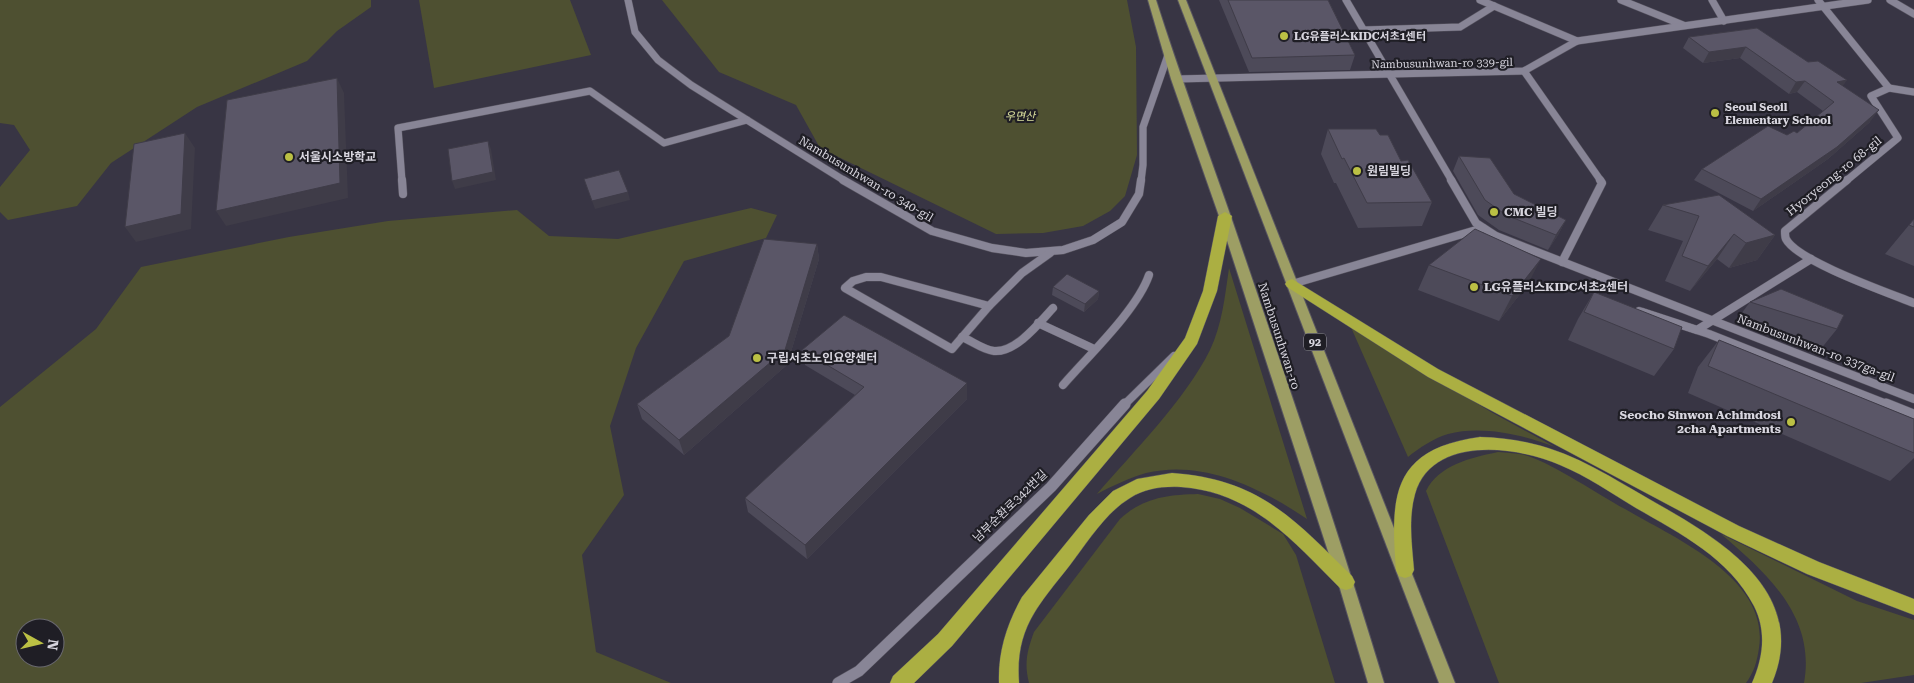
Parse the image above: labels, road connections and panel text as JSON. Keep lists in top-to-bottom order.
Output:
{
  "streets": {
    "main road": ["Nambusunhwan-ro", "92"],
    "street": [
      "Nambusunhwan-ro 339-gil",
      "Hyoryeong-ro 68-gil",
      "Nambusunhwan-ro 340-gil",
      "Nambusunhwan-ro 337ga-gil",
      "남부순환로342번길"
    ]
  },
  "crossings": [
    ["Nambusunhwan-ro 339-gil", "Nambusunhwan-ro"],
    ["Nambusunhwan-ro 339-gil", "92"],
    ["Nambusunhwan-ro 339-gil", "Nambusunhwan-ro 337ga-gil"],
    ["Hyoryeong-ro 68-gil", "Nambusunhwan-ro 337ga-gil"],
    ["Nambusunhwan-ro 340-gil", "Nambusunhwan-ro"]
  ],
  "parks": ["우면산"],
  "places": [
    "LG유플러스KIDC서초1센터",
    "Seoul Seoil Elementary School",
    "서울시소방학교",
    "원림빌딩",
    "CMC 빌딩",
    "LG유플러스KIDC서초2센터",
    "구립서초노인요양센터",
    "Seocho Sinwon Achimdosi 2cha Apartments"
  ],
  "north": "right"
}
